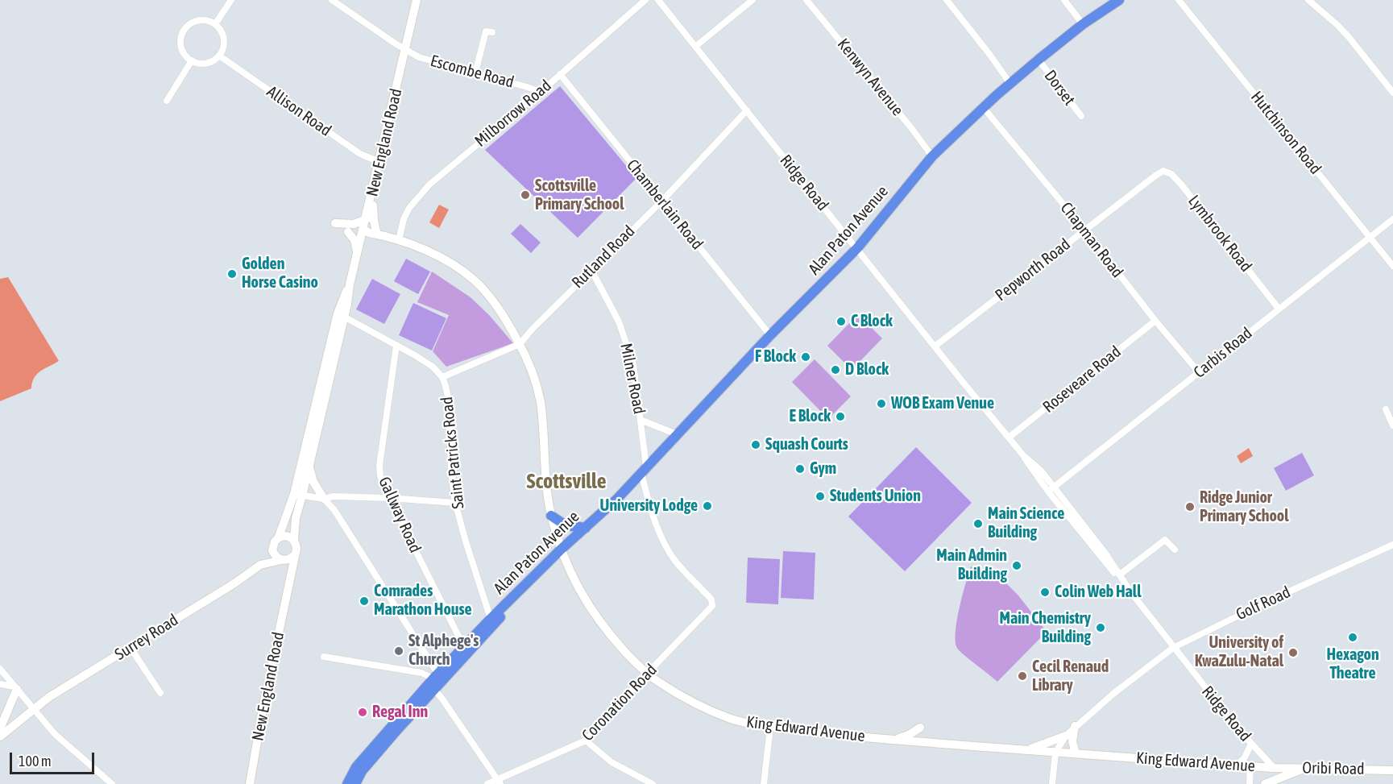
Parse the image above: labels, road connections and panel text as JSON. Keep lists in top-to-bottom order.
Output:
{
  "streets": {
    "main road": ["Alan Paton Avenue"],
    "street": [
      "Escombe Road",
      "Kenwyn Avenue",
      "Dorset",
      "Allison Road",
      "Milborrow Road",
      "Hutchinson Road",
      "New England Road",
      "Ridge Road",
      "Chamberlain Road",
      "Lymbrook Road",
      "Chapman Road",
      "Rutland Road",
      "Pepworth Road",
      "Carbis Road",
      "Milner Road",
      "Roseveare Road",
      "Saint Patricks Road",
      "Gallway Road",
      "Golf Road",
      "Surrey Road",
      "Coronation Road",
      "King Edward Avenue",
      "Oribi Road"
    ]
  },
  "crossings": [
    ["Escombe Road", "Milborrow Road"],
    ["Escombe Road", "New England Road"],
    ["Kenwyn Avenue", "Alan Paton Avenue"],
    ["Dorset", "Alan Paton Avenue"],
    ["Allison Road", "New England Road"],
    ["Milborrow Road", "Chamberlain Road"],
    ["Milborrow Road", "King Edward Avenue"],
    ["Hutchinson Road", "Carbis Road"],
    ["New England Road", "Saint Patricks Road"],
    ["New England Road", "Surrey Road"],
    ["New England Road", "King Edward Avenue"],
    ["Ridge Road", "Alan Paton Avenue"],
    ["Ridge Road", "Rutland Road"],
    ["Ridge Road", "Pepworth Road"],
    ["Ridge Road", "Carbis Road"],
    ["Ridge Road", "Roseveare Road"],
    ["Ridge Road", "Golf Road"],
    ["Ridge Road", "King Edward Avenue"],
    ["Ridge Road", "Oribi Road"],
    ["Chamberlain Road", "Alan Paton Avenue"],
    ["Chamberlain Road", "Rutland Road"],
    ["Alan Paton Avenue", "Chapman Road"],
    ["Alan Paton Avenue", "Milner Road"],
    ["Alan Paton Avenue", "Saint Patricks Road"],
    ["Alan Paton Avenue", "Gallway Road"],
    ["Alan Paton Avenue", "King Edward Avenue"],
    ["Lymbrook Road", "Pepworth Road"],
    ["Lymbrook Road", "Carbis Road"],
    ["Chapman Road", "Pepworth Road"],
    ["Chapman Road", "Carbis Road"],
    ["Chapman Road", "Roseveare Road"],
    ["Rutland Road", "Milner Road"],
    ["Rutland Road", "Saint Patricks Road"],
    ["Rutland Road", "King Edward Avenue"],
    ["Milner Road", "Coronation Road"],
    ["Saint Patricks Road", "Gallway Road"],
    ["Golf Road", "King Edward Avenue"],
    ["Coronation Road", "King Edward Avenue"],
    ["King Edward Avenue", "Oribi Road"]
  ],
  "districts": ["Scottsville"],
  "places": [
    "Scottsville Primary School",
    "Golden Horse Casino",
    "C Block",
    "F Block",
    "D Block",
    "WOB Exam Venue",
    "E Block",
    "Squash Courts",
    "Gym",
    "Students Union",
    "University Lodge",
    "Ridge Junior Primary School",
    "Main Science Building",
    "Main Admin Building",
    "Colin Web Hall",
    "Comrades Marathon House",
    "Main Chemistry Building",
    "Hexagon Theatre",
    "St Alphege's Church",
    "University of KwaZulu-Natal",
    "Cecil Renaud Library",
    "Regal Inn"
  ],
  "scale_bar": "100 m"
}
